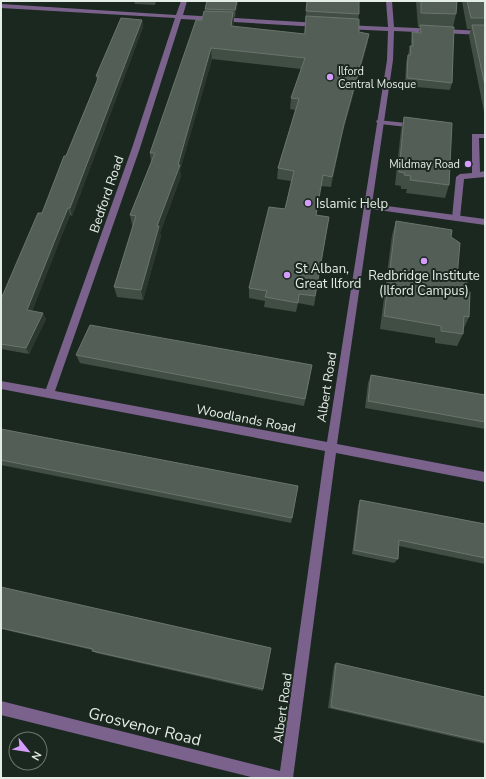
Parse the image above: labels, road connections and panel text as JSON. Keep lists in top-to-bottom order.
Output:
{
  "streets": {
    "street": [
      "Bedford Road",
      "Albert Road",
      "Woodlands Road",
      "Grosvenor Road"
    ]
  },
  "crossings": [
    ["Bedford Road", "Woodlands Road"],
    ["Albert Road", "Woodlands Road"]
  ],
  "places": [
    "Ilford Central Mosque",
    "Mildmay Road",
    "Islamic Help",
    "Redbridge Institute (Ilford Campus)",
    "St Alban, Great Ilford"
  ],
  "north": "bottom right"
}
